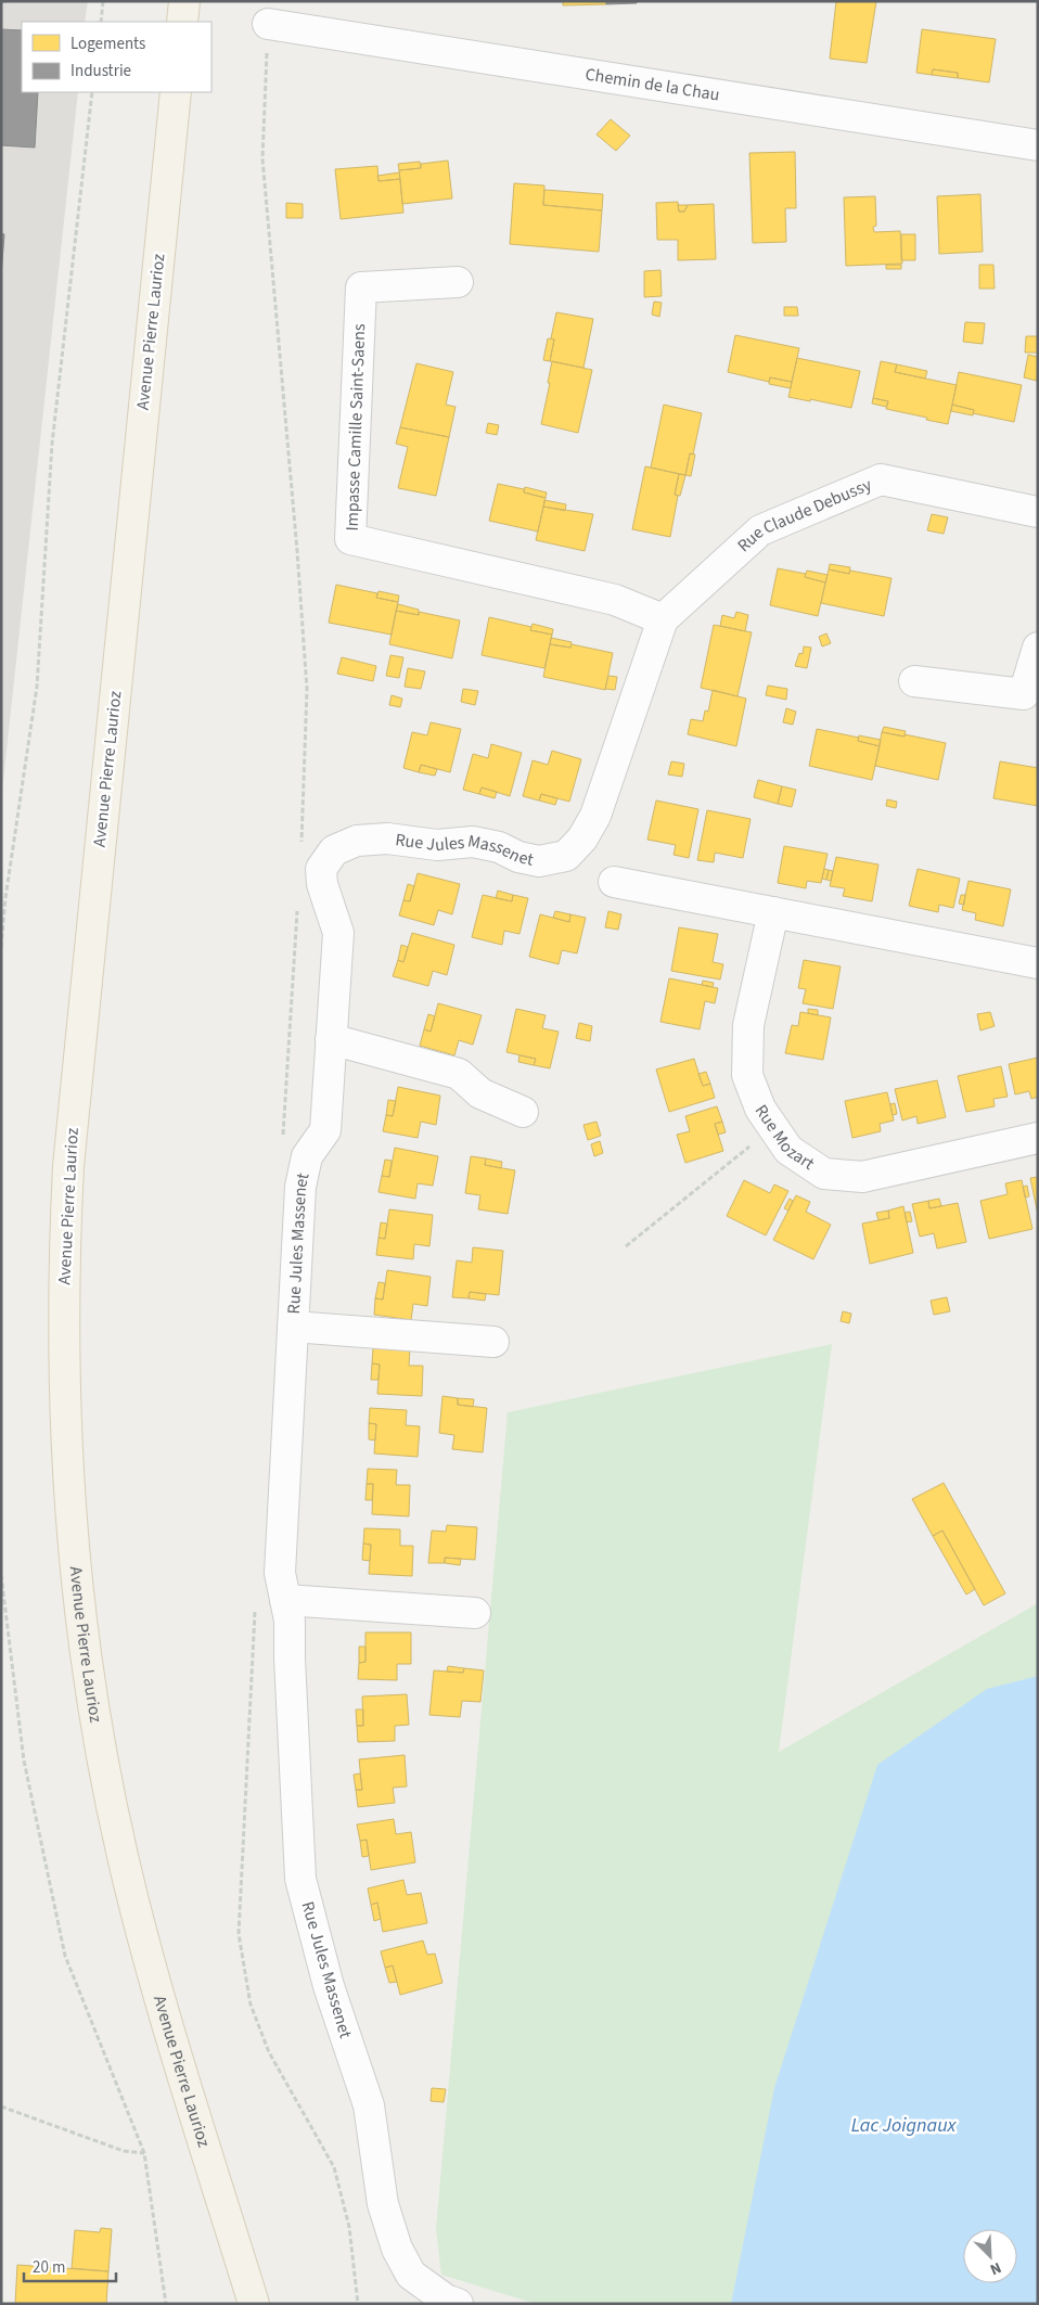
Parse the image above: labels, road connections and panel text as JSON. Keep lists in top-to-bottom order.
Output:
{
  "streets": {
    "main road": ["Avenue Pierre Laurioz"],
    "street": [
      "Chemin de la Chau",
      "Impasse Camille Saint-Saens",
      "Rue Claude Debussy",
      "Rue Jules Massenet",
      "Rue Mozart"
    ]
  },
  "crossings": [
    ["Impasse Camille Saint-Saens", "Rue Claude Debussy"],
    ["Impasse Camille Saint-Saens", "Rue Jules Massenet"],
    ["Rue Claude Debussy", "Rue Jules Massenet"]
  ],
  "water": ["Lac Joignaux"],
  "legend": ["Logements", "Industrie"],
  "scale_bar": "20 m",
  "north": "bottom right"
}
